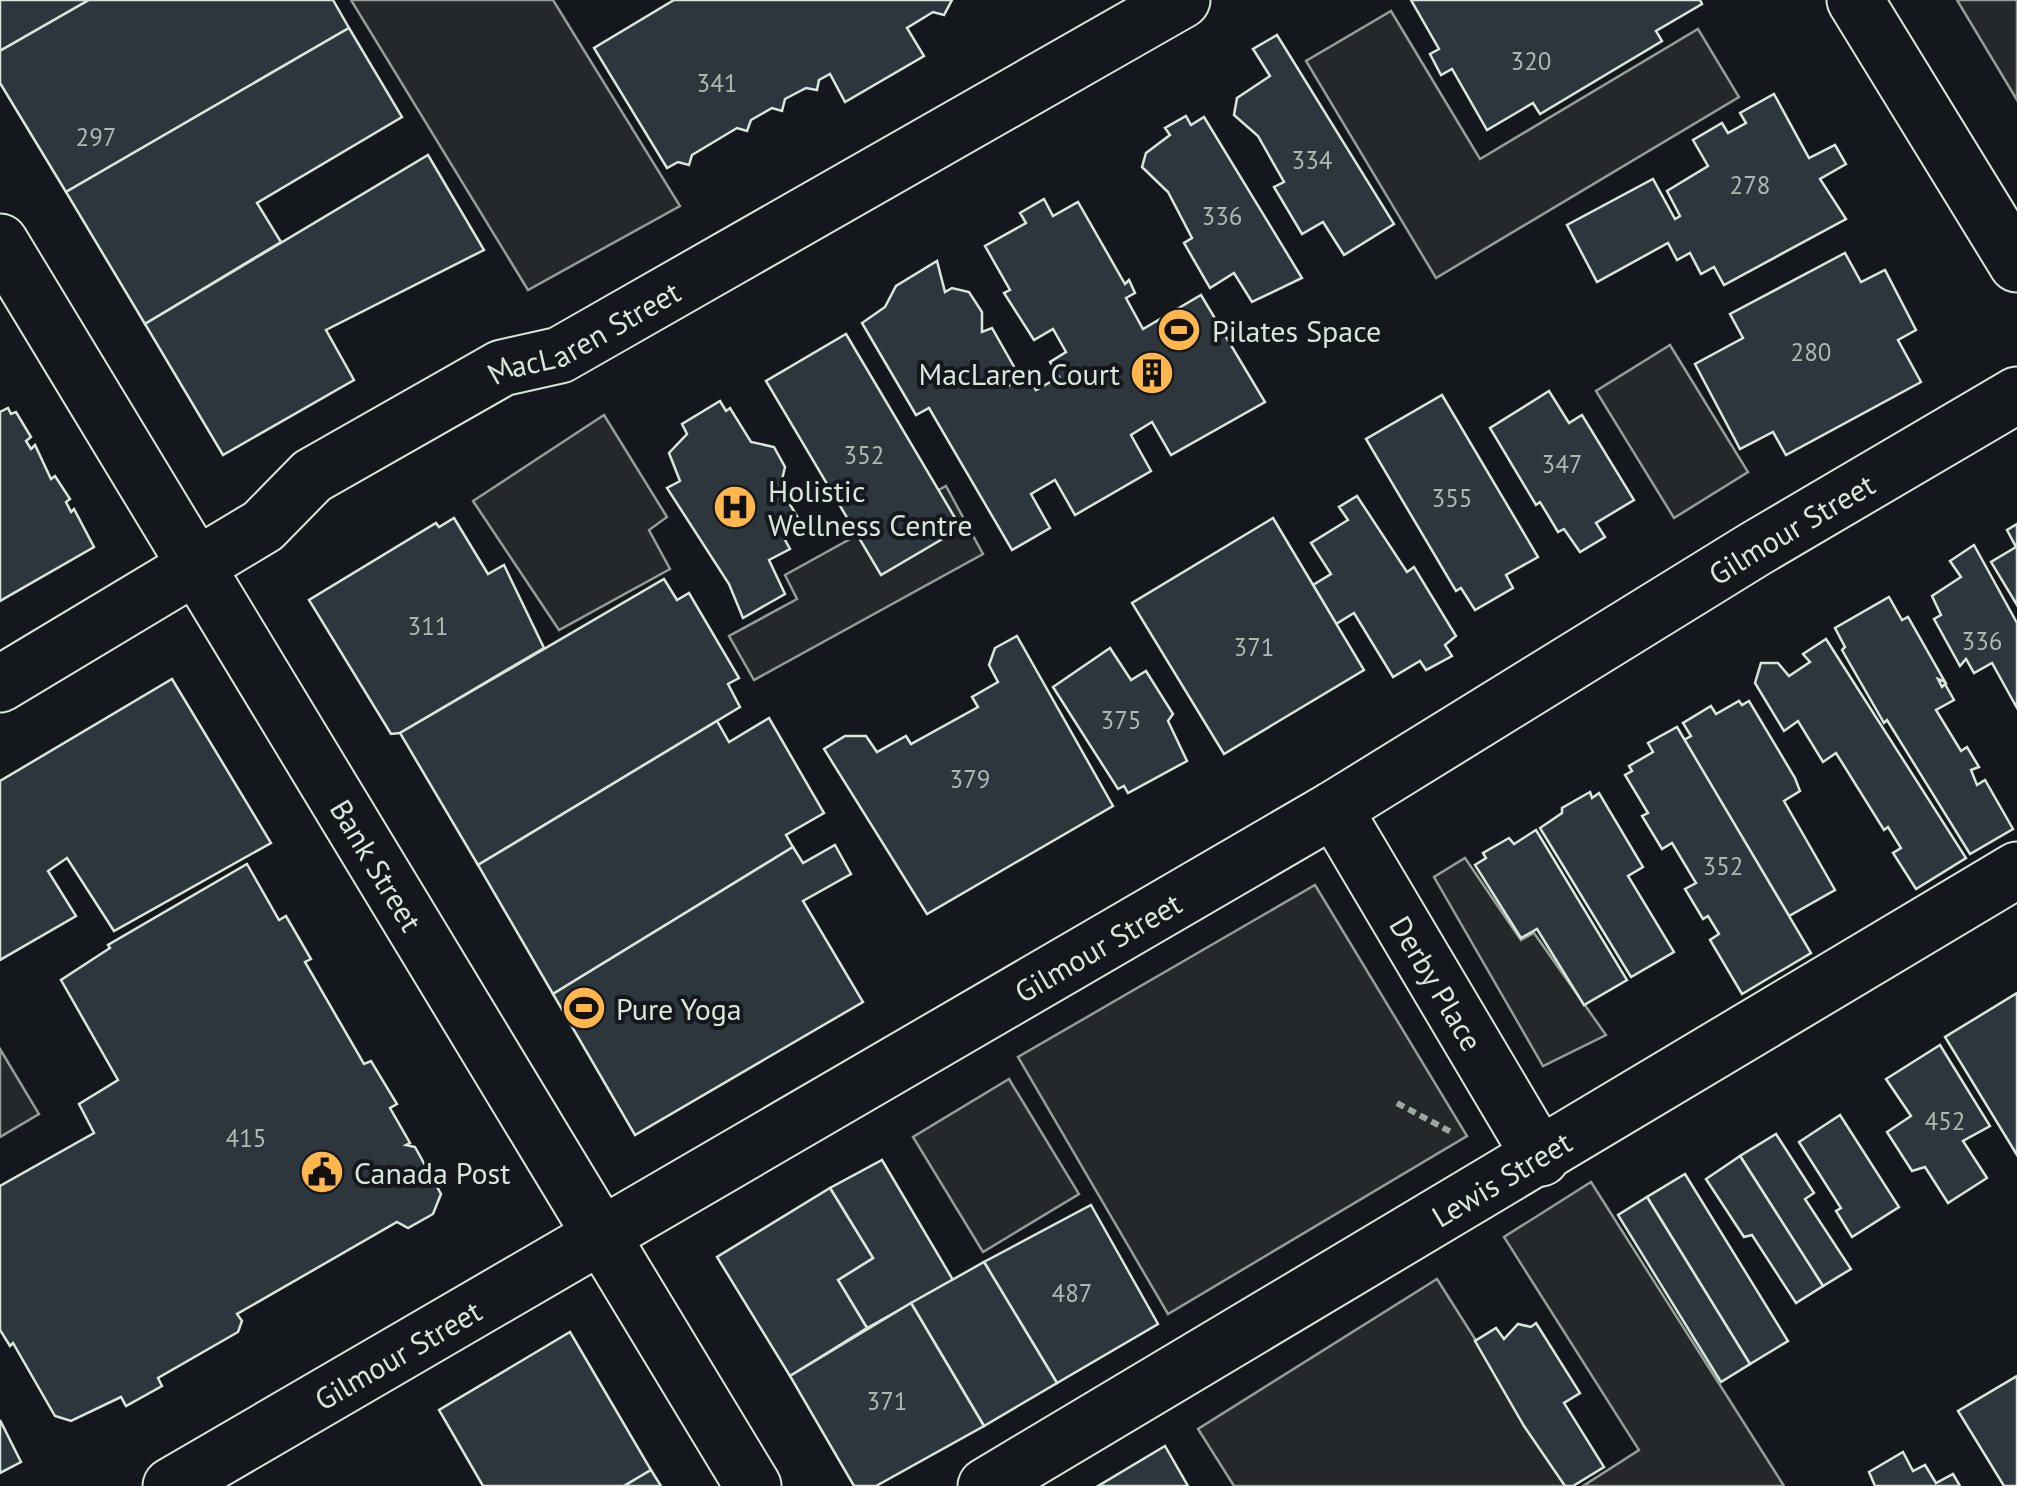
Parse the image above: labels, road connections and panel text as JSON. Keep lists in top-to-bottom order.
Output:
{
  "streets": {
    "street": [
      "MacLaren Street",
      "Gilmour Street",
      "Bank Street",
      "Derby Place",
      "Lewis Street"
    ]
  },
  "crossings": [
    ["MacLaren Street", "Bank Street"],
    ["Gilmour Street", "Bank Street"],
    ["Gilmour Street", "Derby Place"],
    ["Derby Place", "Lewis Street"]
  ],
  "places": {
    "sports": ["Pilates Space", "Pure Yoga"],
    "building": ["MacLaren Court"],
    "hospital": ["Holistic Wellness Centre"],
    "public building": ["Canada Post"]
  },
  "house_numbers": [
    "320",
    "341",
    "297",
    "334",
    "278",
    "336",
    "280",
    "352",
    "347",
    "355",
    "311",
    "336",
    "371",
    "375",
    "379",
    "352",
    "452",
    "415",
    "487",
    "371"
  ]
}
